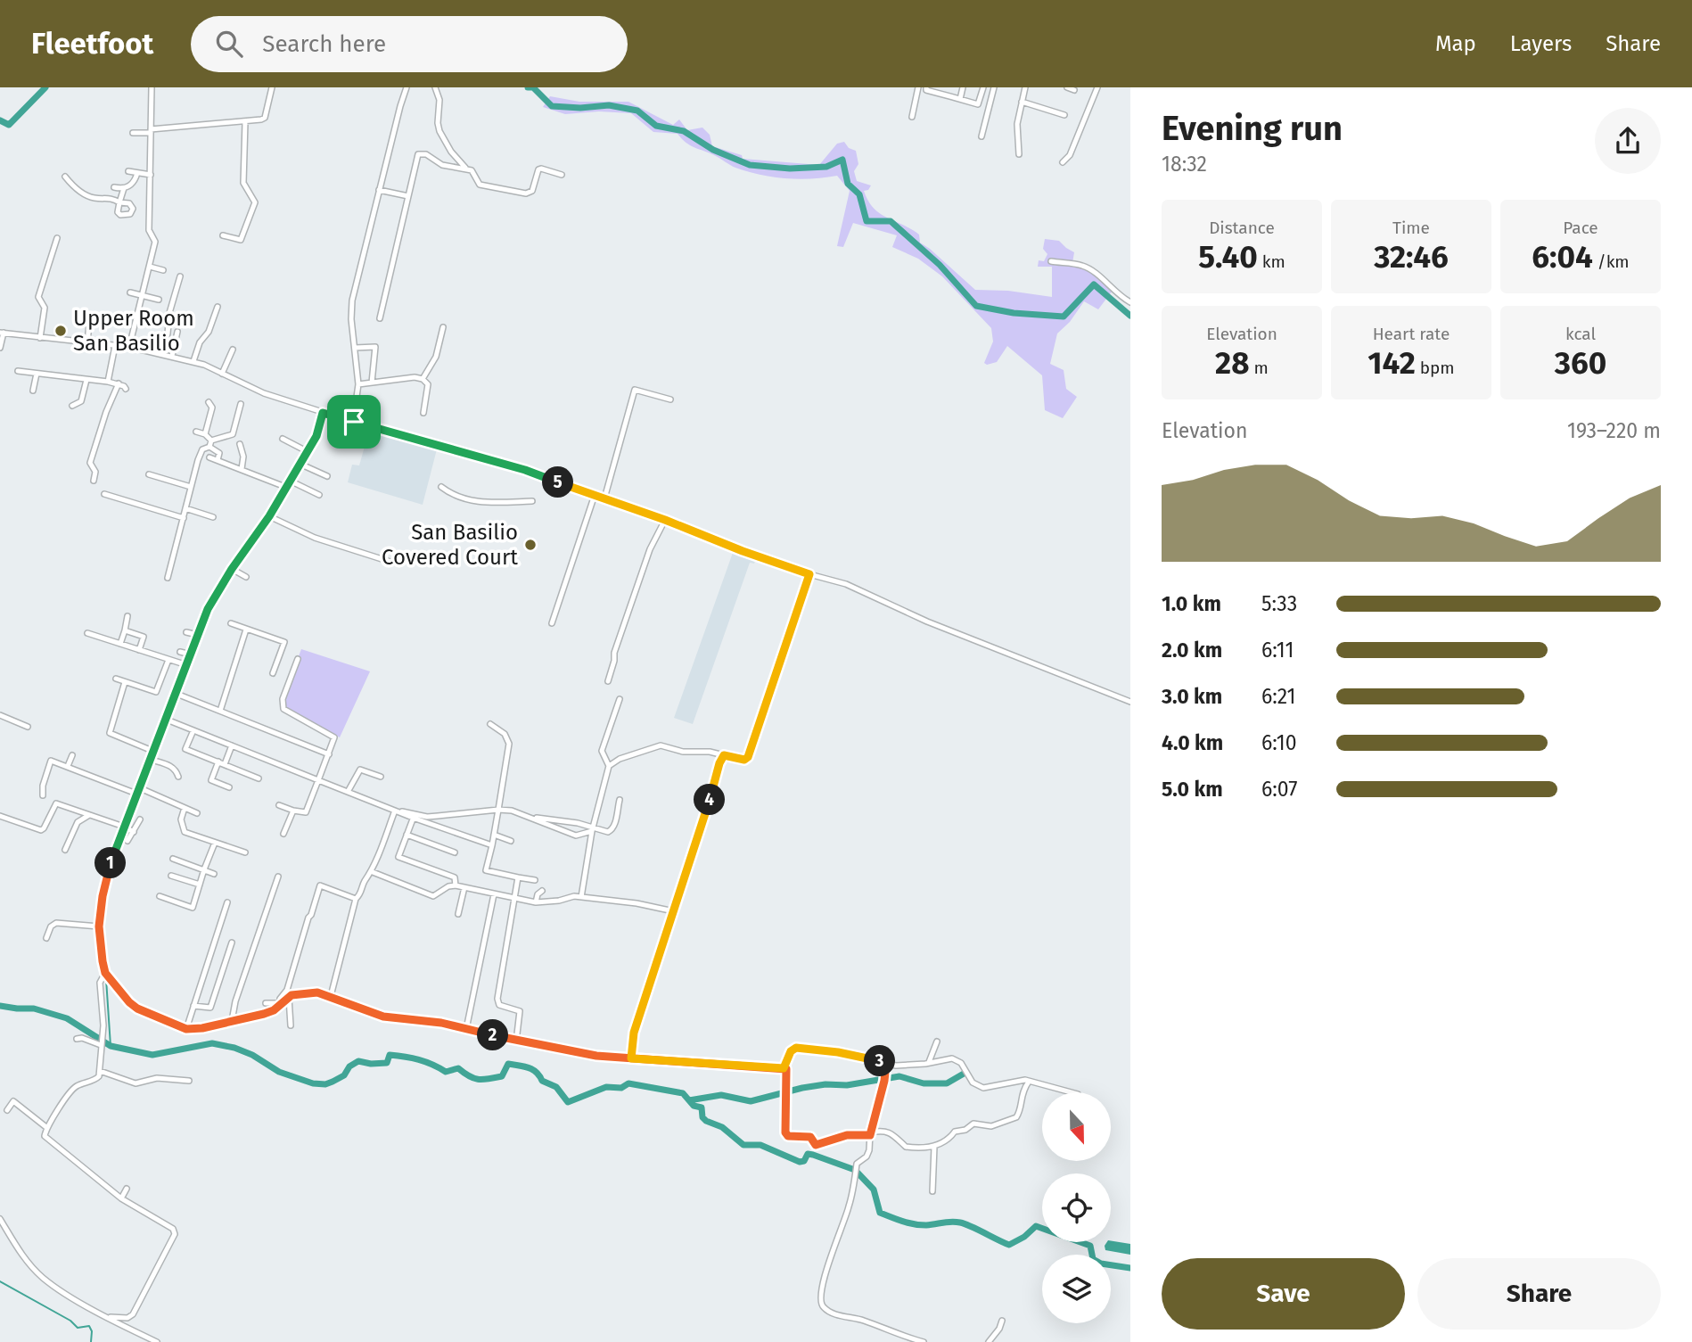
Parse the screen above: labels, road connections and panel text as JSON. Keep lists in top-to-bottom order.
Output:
{
  "places": ["Upper Room San Basilio", "San Basilio Covered Court"],
  "north": "bottom",
  "page": {
    "header": "Fleetfoot",
    "search": "Search here",
    "nav": ["Map", "Layers", "Share"],
    "heading": ["Evening run", "18:32"],
    "stats": [
      ["Distance", "5.40 km"],
      ["Time", "32:46"],
      ["Pace", "6:04 /km"],
      ["Elevation", "28 m"],
      ["Heart rate", "142 bpm"],
      ["kcal", "360"]
    ],
    "chart": ["Elevation", "193–220 m"],
    "pins": [
      "5",
      "4",
      "1",
      "2",
      "3"
    ],
    "list": [
      {
        "name": "1.0 km",
        "note": "5:33"
      },
      {
        "name": "2.0 km",
        "note": "6:11"
      },
      {
        "name": "3.0 km",
        "note": "6:21"
      },
      {
        "name": "4.0 km",
        "note": "6:10"
      },
      {
        "name": "5.0 km",
        "note": "6:07"
      }
    ],
    "buttons": ["Save", "Share"]
  }
}
